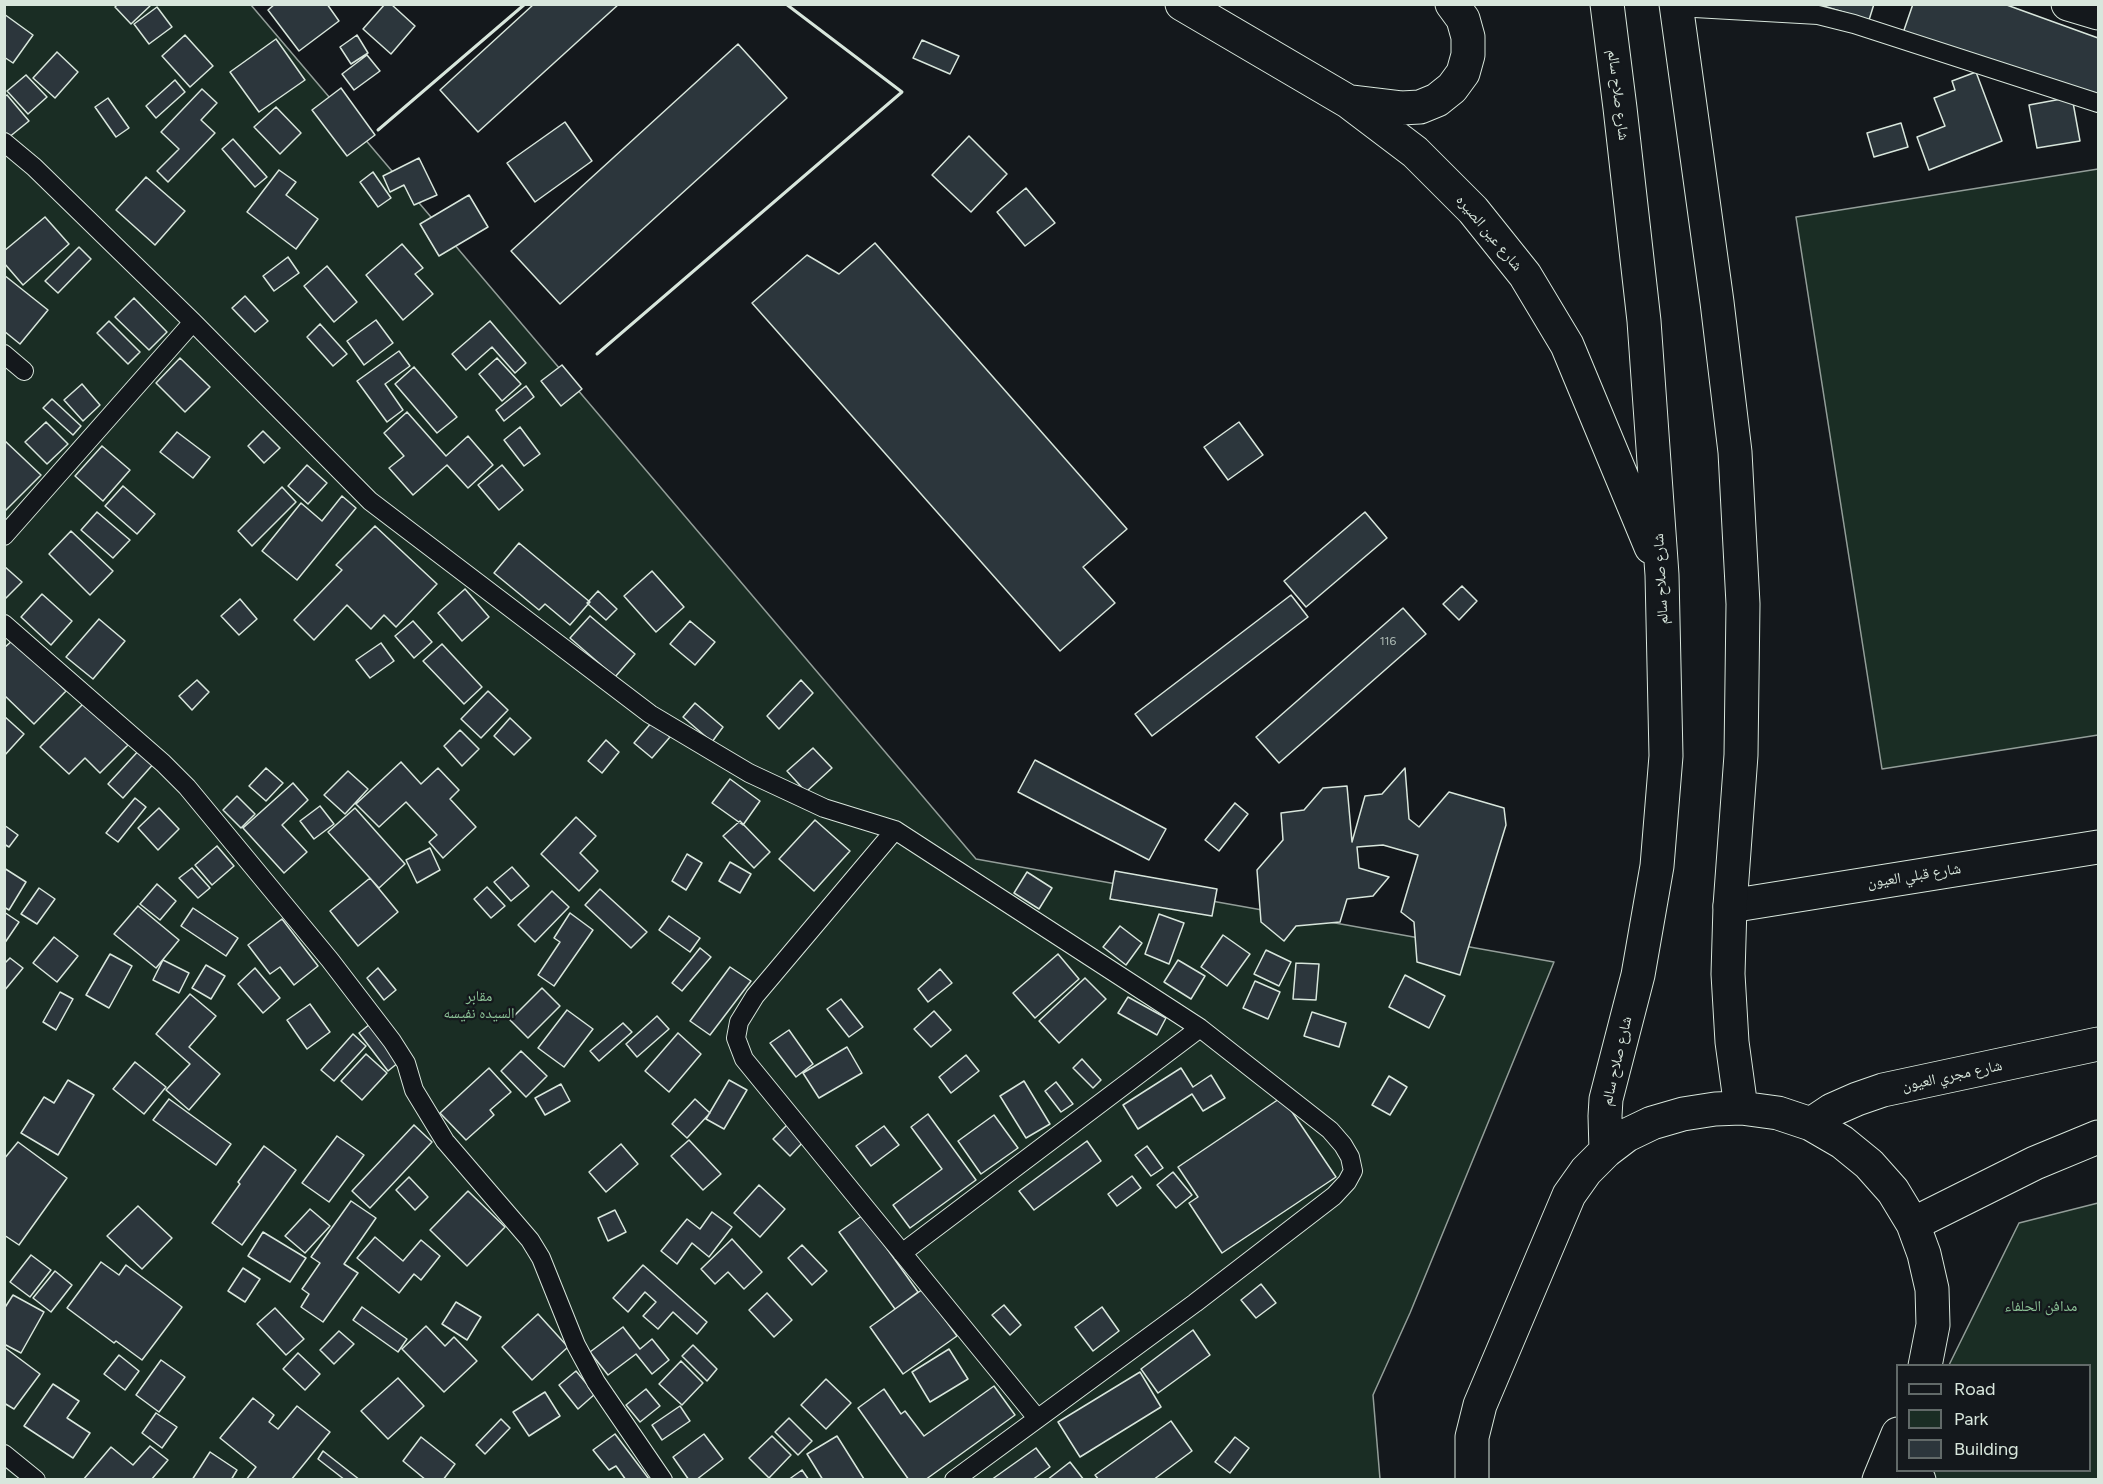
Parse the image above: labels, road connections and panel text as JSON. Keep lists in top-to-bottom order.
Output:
{
  "streets": {
    "main road": [
      "شارع صلاح سالم",
      "شارع عين الصيره",
      "شارع قبلي العيون",
      "شارع مجري العيون"
    ]
  },
  "crossings": [
    ["شارع صلاح سالم", "شارع عين الصيره"]
  ],
  "parks": ["مقابر السيده نفيسه", "مدافن الحلفاء"],
  "house_numbers": ["116"],
  "legend": ["Road", "Park", "Building"]
}
